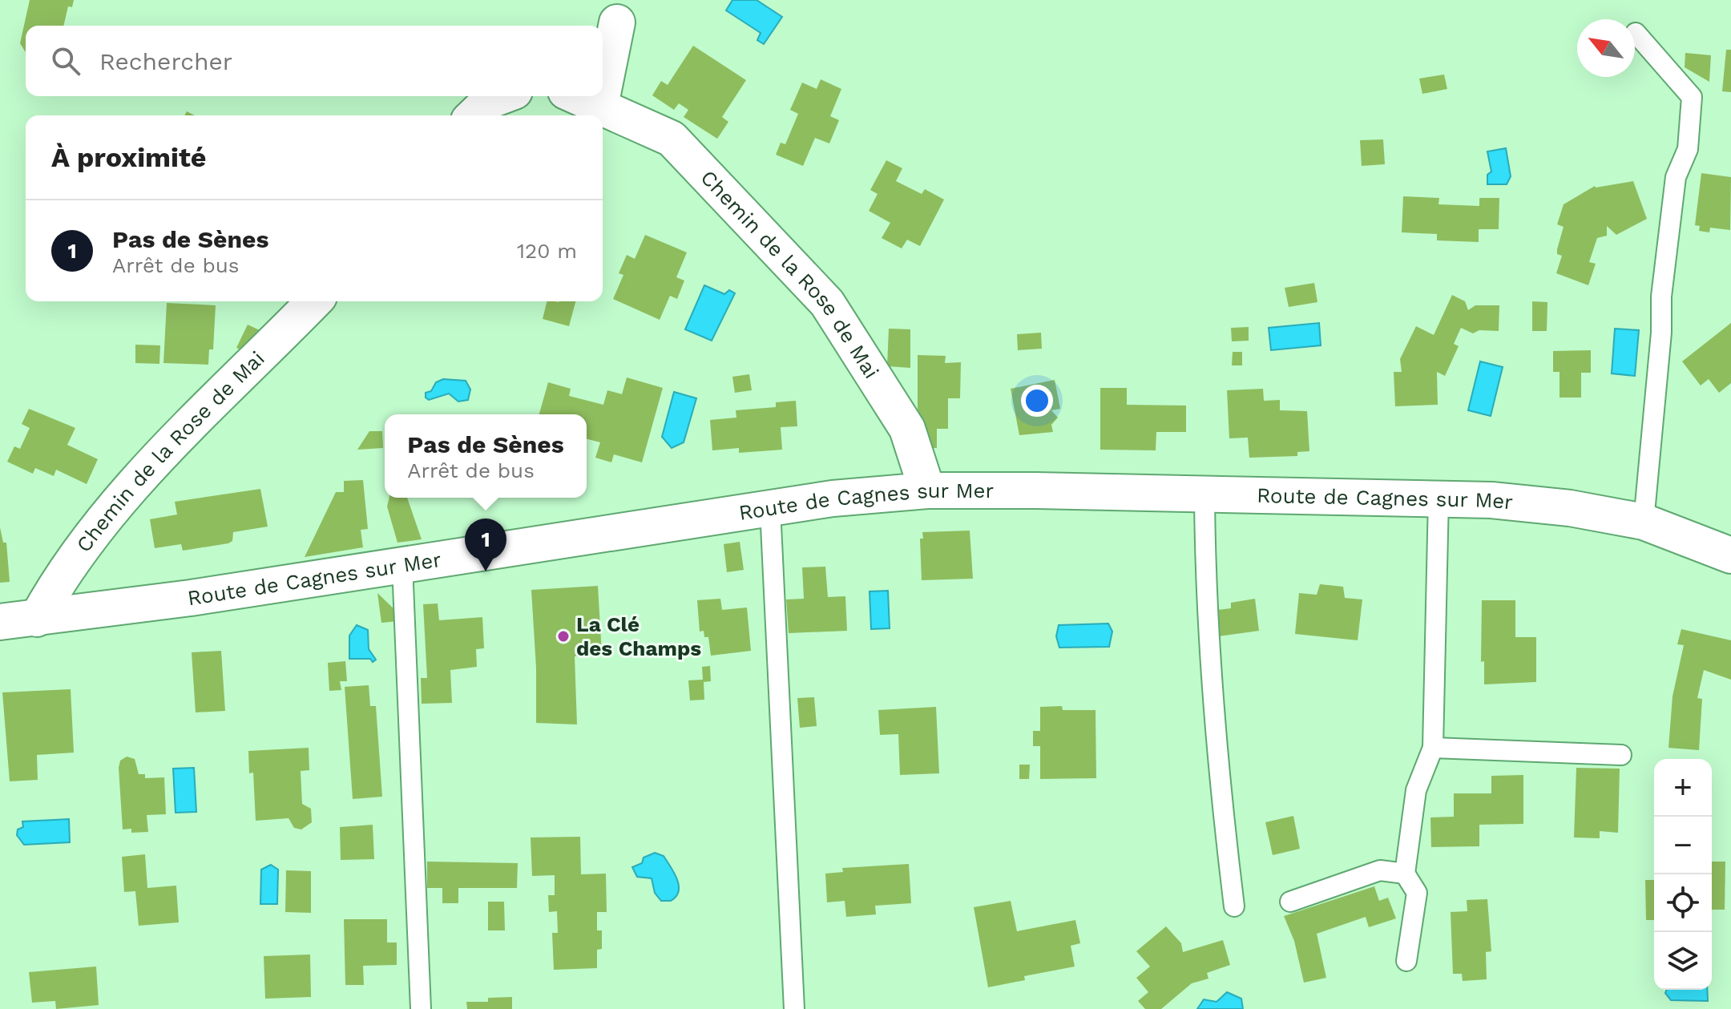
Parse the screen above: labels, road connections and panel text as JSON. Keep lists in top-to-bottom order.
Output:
{
  "streets": {
    "main road": ["Chemin de la Rose de Mai", "Route de Cagnes sur Mer"]
  },
  "crossings": [
    ["Chemin de la Rose de Mai", "Route de Cagnes sur Mer"]
  ],
  "places": ["La Clé des Champs"],
  "north": "top left",
  "page": {
    "search": "Rechercher",
    "heading": "À proximité",
    "list": [
      {
        "mark": "1",
        "name": "Pas de Sènes",
        "note": "Arrêt de bus",
        "value": "120 m"
      }
    ],
    "popup": ["Pas de Sènes", "Arrêt de bus"],
    "pins": "1",
    "map_buttons": ["+", "−"]
  }
}
